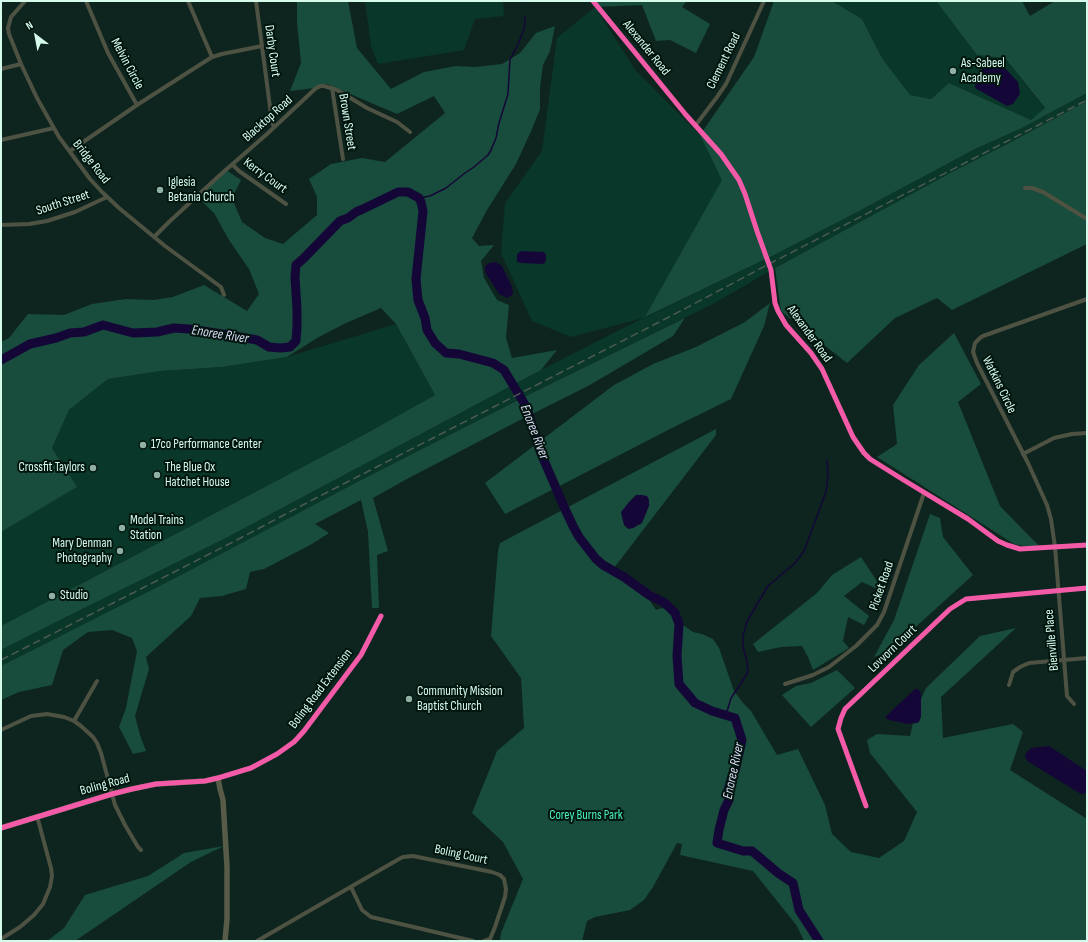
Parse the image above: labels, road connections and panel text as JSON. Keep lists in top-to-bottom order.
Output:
{
  "streets": {
    "street": [
      "Alexander Road",
      "Darby Court",
      "Clement Road",
      "Melvin Circle",
      "Blacktop Road",
      "Brown Street",
      "Bridge Road",
      "Kerry Court",
      "South Street",
      "Watkins Circle",
      "Picket Road",
      "Bienville Place",
      "Lovvorn Court",
      "Boling Road Extension",
      "Boling Road",
      "Boling Court"
    ]
  },
  "crossings": [
    ["Alexander Road", "Clement Road"],
    ["Alexander Road", "Watkins Circle"],
    ["Alexander Road", "Picket Road"],
    ["Alexander Road", "Bienville Place"],
    ["Darby Court", "Blacktop Road"],
    ["Melvin Circle", "Bridge Road"],
    ["Blacktop Road", "Brown Street"],
    ["Blacktop Road", "Bridge Road"],
    ["Blacktop Road", "Kerry Court"],
    ["Bridge Road", "South Street"],
    ["Watkins Circle", "Bienville Place"],
    ["Bienville Place", "Lovvorn Court"],
    ["Boling Road Extension", "Boling Road"]
  ],
  "water": ["Enoree River"],
  "parks": ["Corey Burns Park"],
  "places": [
    "As-Sabeel Academy",
    "Iglesia Betania Church",
    "17co Performance Center",
    "Crossfit Taylors",
    "The Blue Ox Hatchet House",
    "Model Trains Station",
    "Mary Denman Photography",
    "Studio",
    "Community Mission Baptist Church"
  ],
  "north": "top left"
}
